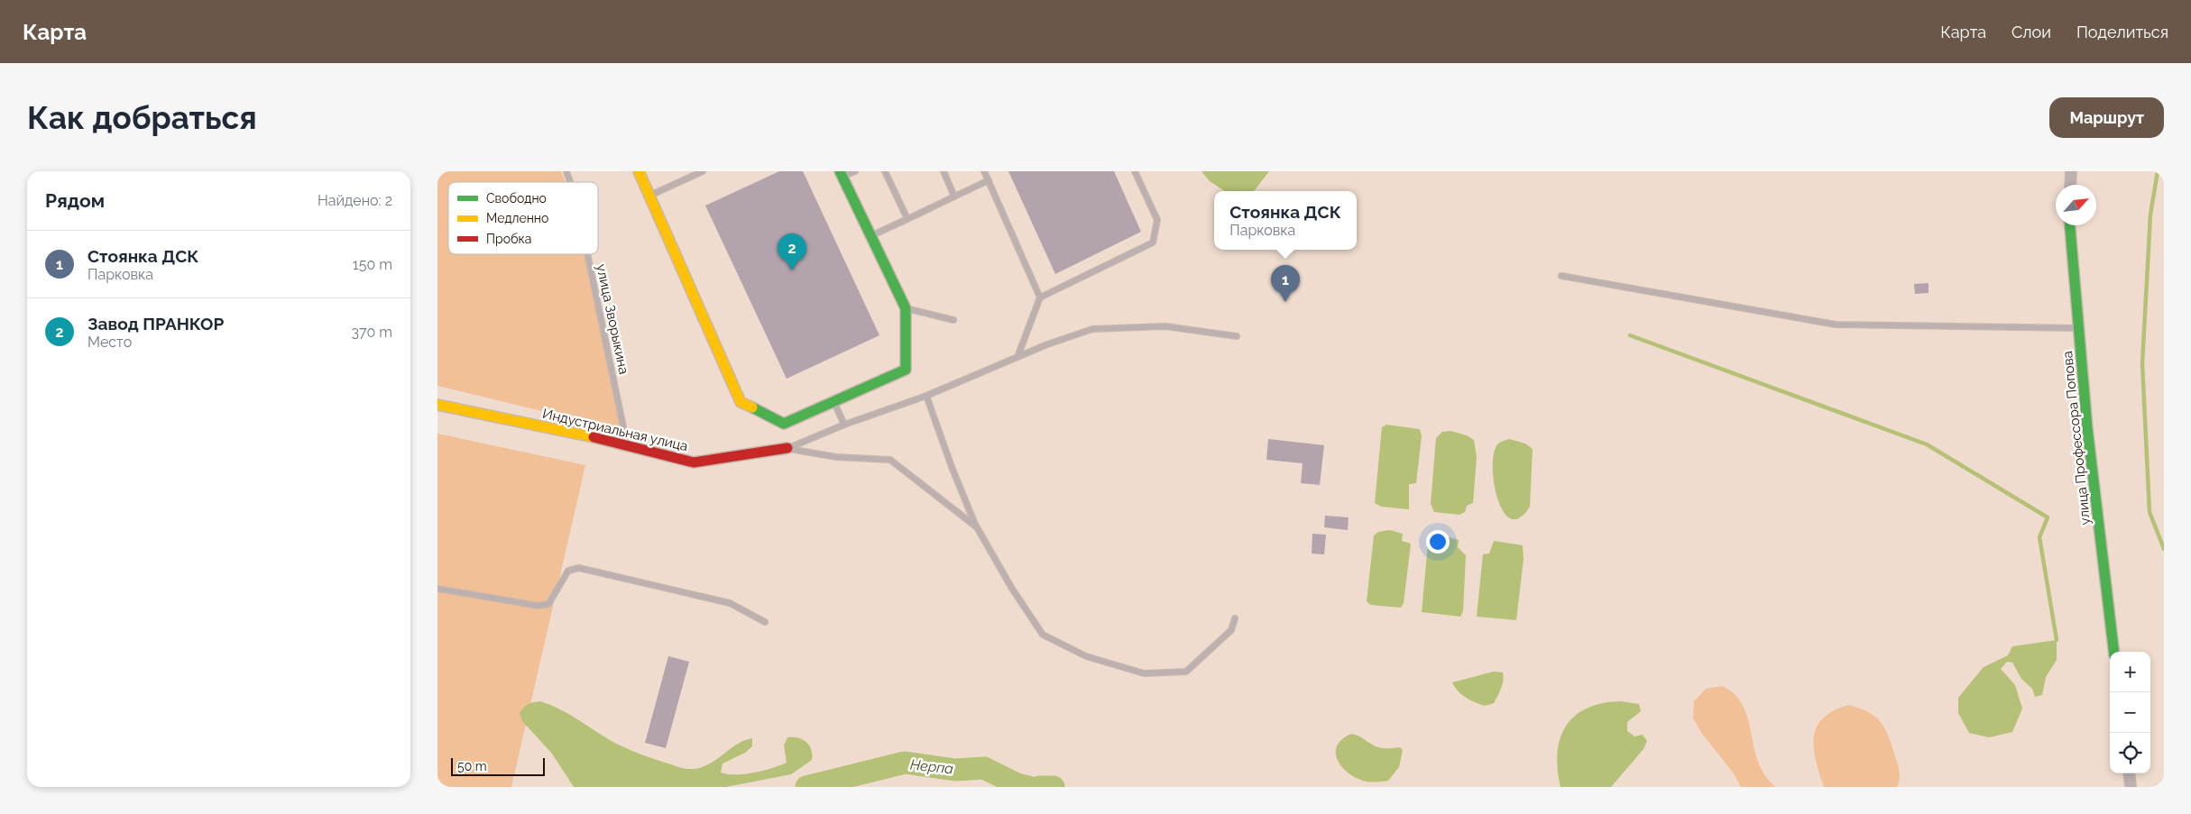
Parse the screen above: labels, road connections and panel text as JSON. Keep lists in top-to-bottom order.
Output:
{
  "streets": {
    "street": ["Индустриальная улица", "улица Профессора Попова"],
    "lane": ["улица Зворыкина"]
  },
  "crossings": [
    ["улица Зворыкина", "Индустриальная улица"]
  ],
  "water": ["Нерпа"],
  "legend": ["Свободно", "Медленно", "Пробка"],
  "scale_bar": "50 m",
  "north": "top right",
  "page": {
    "header": "Карта",
    "nav": ["Карта", "Слои", "Поделиться"],
    "buttons": "Маршрут",
    "title": "Как добраться",
    "heading": ["Рядом", "Найдено: 2"],
    "popup": ["Стоянка ДСК", "Парковка"],
    "list": [
      {
        "mark": "1",
        "name": "Стоянка ДСК",
        "note": "Парковка",
        "value": "150 m"
      },
      {
        "mark": "2",
        "name": "Завод ПРАНКОР",
        "note": "Место",
        "value": "370 m"
      }
    ],
    "pins": ["2", "1"],
    "map_buttons": ["+", "−"],
    "scale": "50 m"
  }
}
